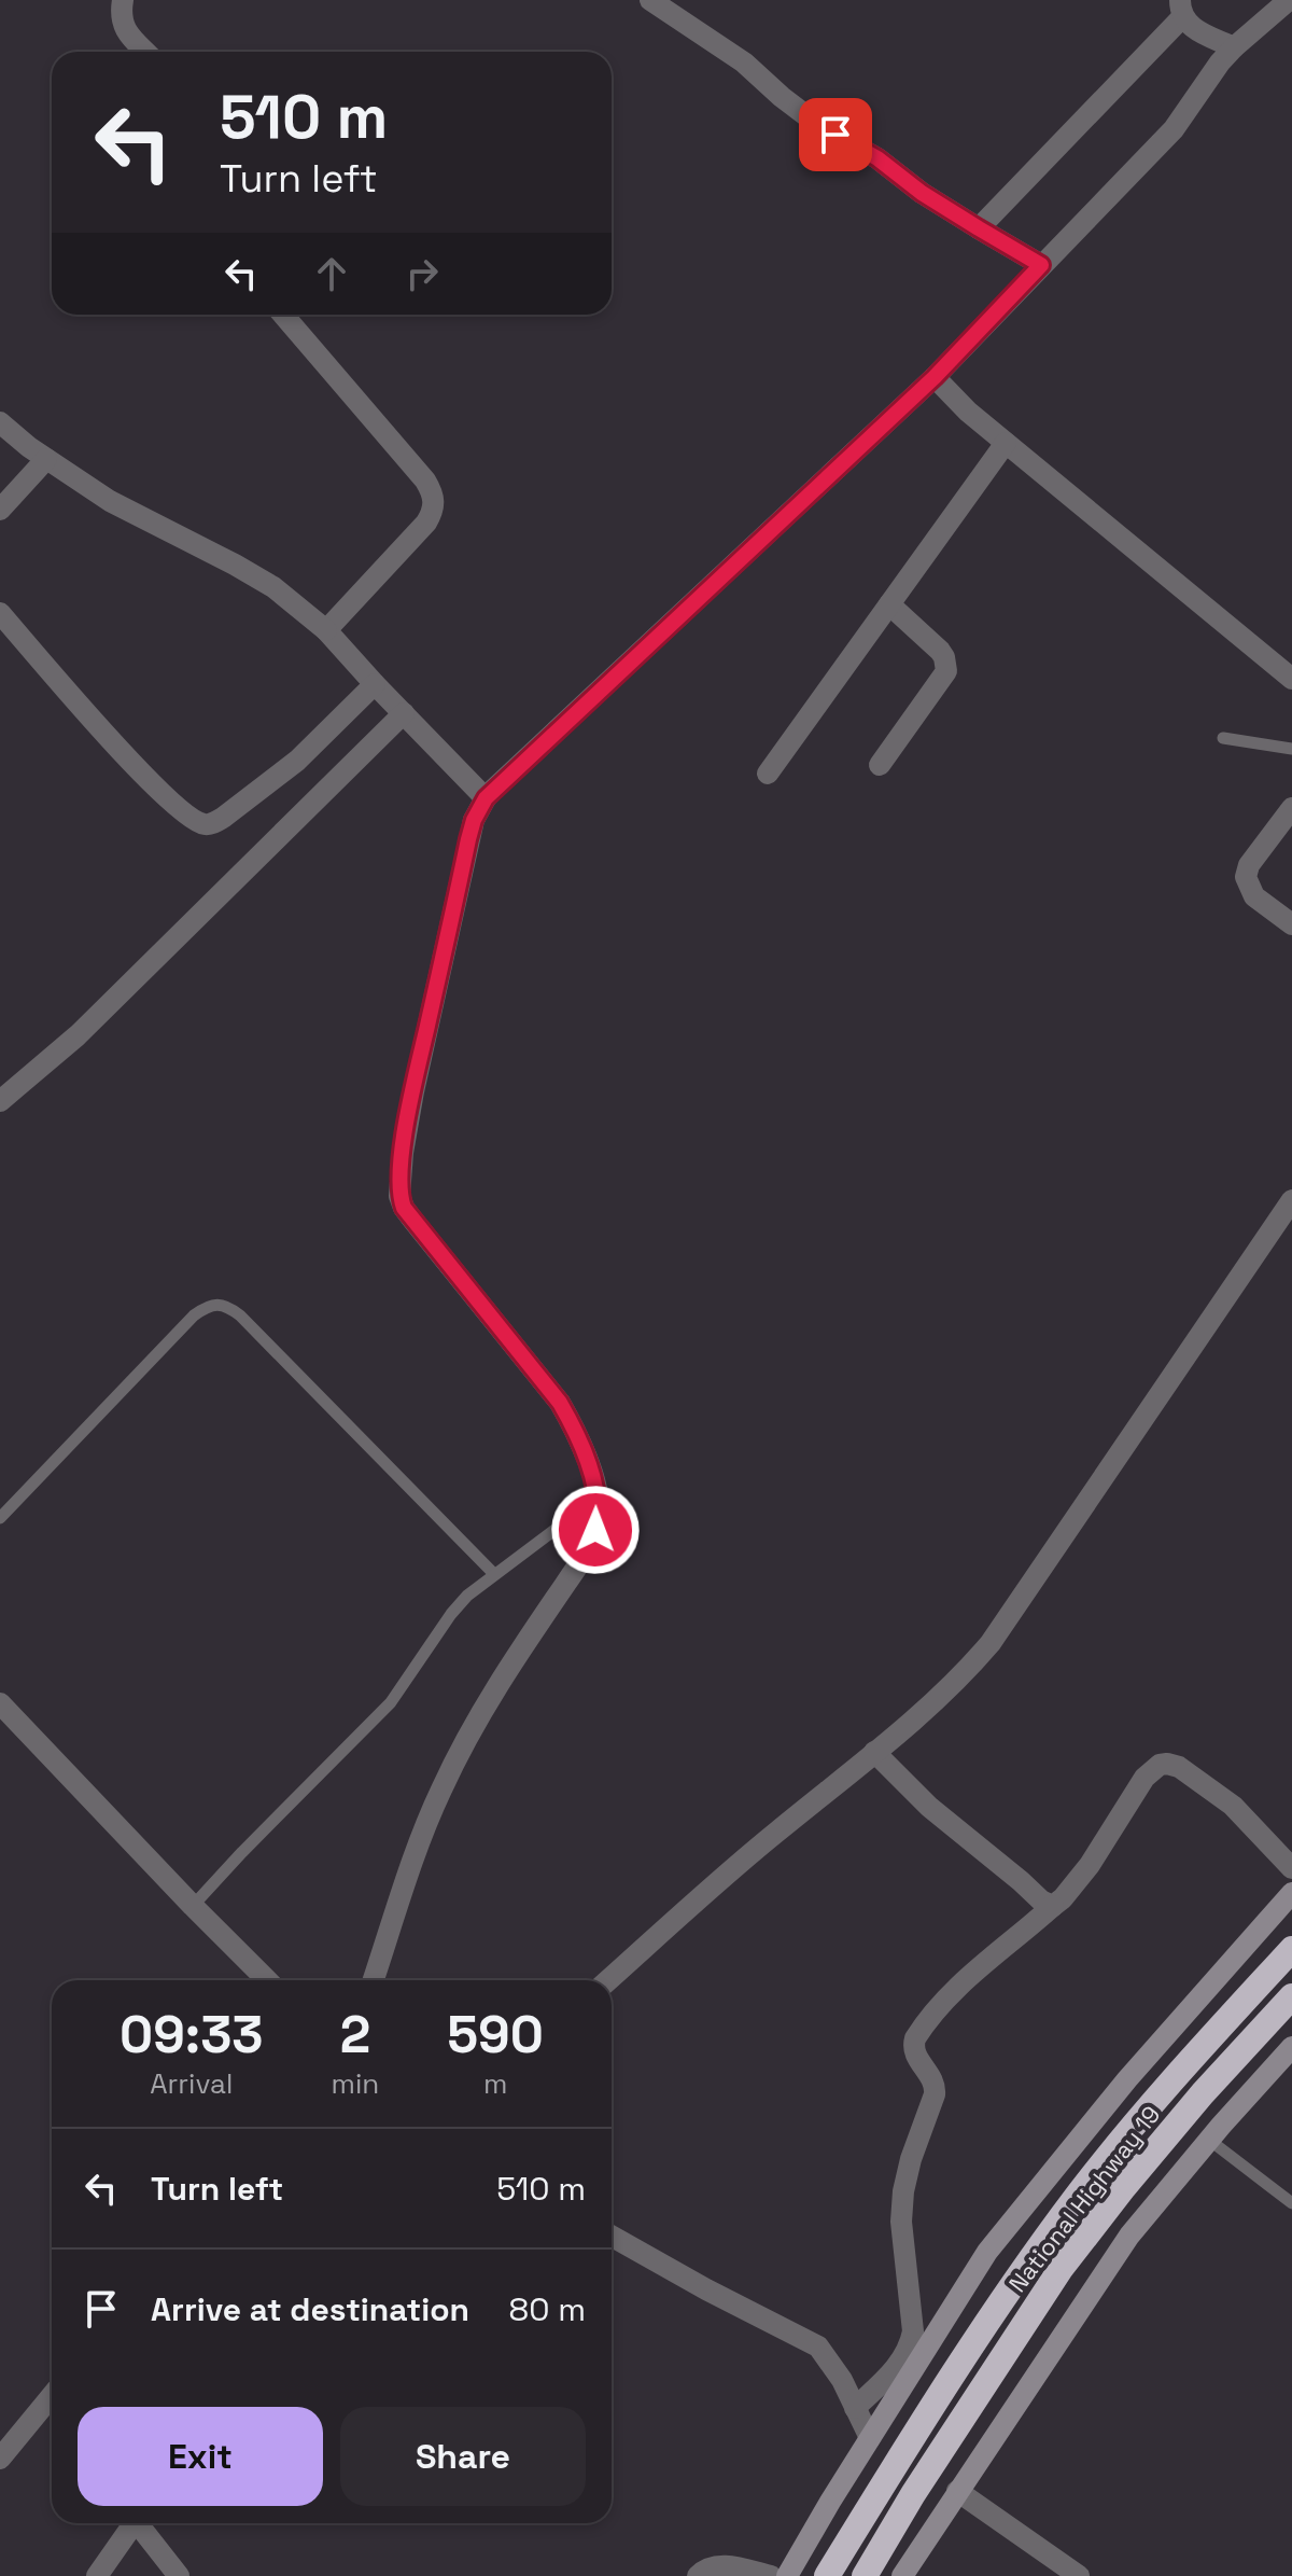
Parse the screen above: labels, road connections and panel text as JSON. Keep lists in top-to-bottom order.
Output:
{
  "streets": {
    "highway": ["National Highway 19"]
  },
  "page": {
    "turn": ["510 m", "Turn left"],
    "eta": [
      "09:33",
      "Arrival",
      "2",
      "min",
      "590",
      "m"
    ],
    "list": [
      {
        "name": "Turn left",
        "value": "510 m"
      },
      {
        "name": "Arrive at destination",
        "value": "80 m"
      }
    ],
    "buttons": ["Exit", "Share"]
  }
}
